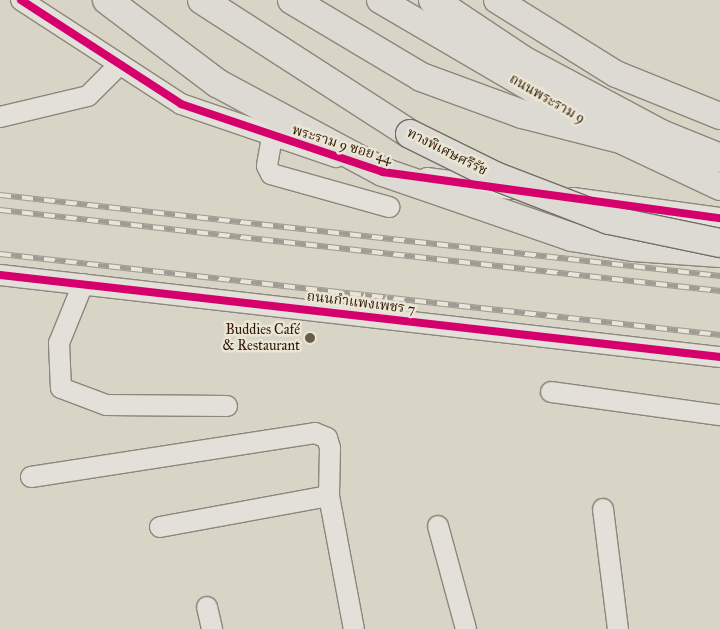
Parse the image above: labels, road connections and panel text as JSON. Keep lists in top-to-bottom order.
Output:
{
  "streets": {
    "highway": ["ทางพิเศษศรีรัช"],
    "main road": ["ถนนพระราม 9"],
    "street": ["พระราม 9 ซอย 44", "ถนนกำแพงเพชร 7"]
  },
  "places": ["Buddies Café & Restaurant"]
}
